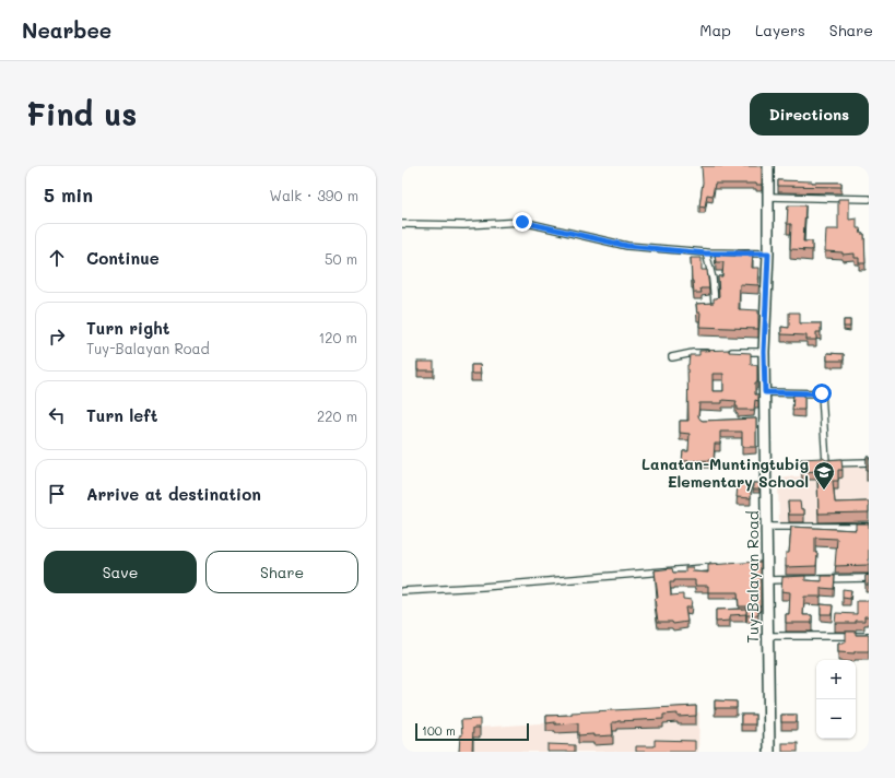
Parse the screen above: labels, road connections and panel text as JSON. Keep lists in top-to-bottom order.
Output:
{
  "streets": {
    "main road": ["Tuy-Balayan Road"]
  },
  "places": {
    "school or university": ["Lanatan-Muntingtubig Elementary School"]
  },
  "scale_bar": "100 m",
  "page": {
    "header": "Nearbee",
    "nav": ["Map", "Layers", "Share"],
    "buttons": [
      "Directions",
      ["Save", "Share"]
    ],
    "title": "Find us",
    "heading": ["5 min", "Walk · 390 m"],
    "list": [
      ["Continue", "50 m"],
      ["Turn right", "Tuy-Balayan Road", "120 m"],
      ["Turn left", "220 m"],
      "Arrive at destination"
    ],
    "map_buttons": ["+", "−"],
    "scale": "100 m"
  }
}
